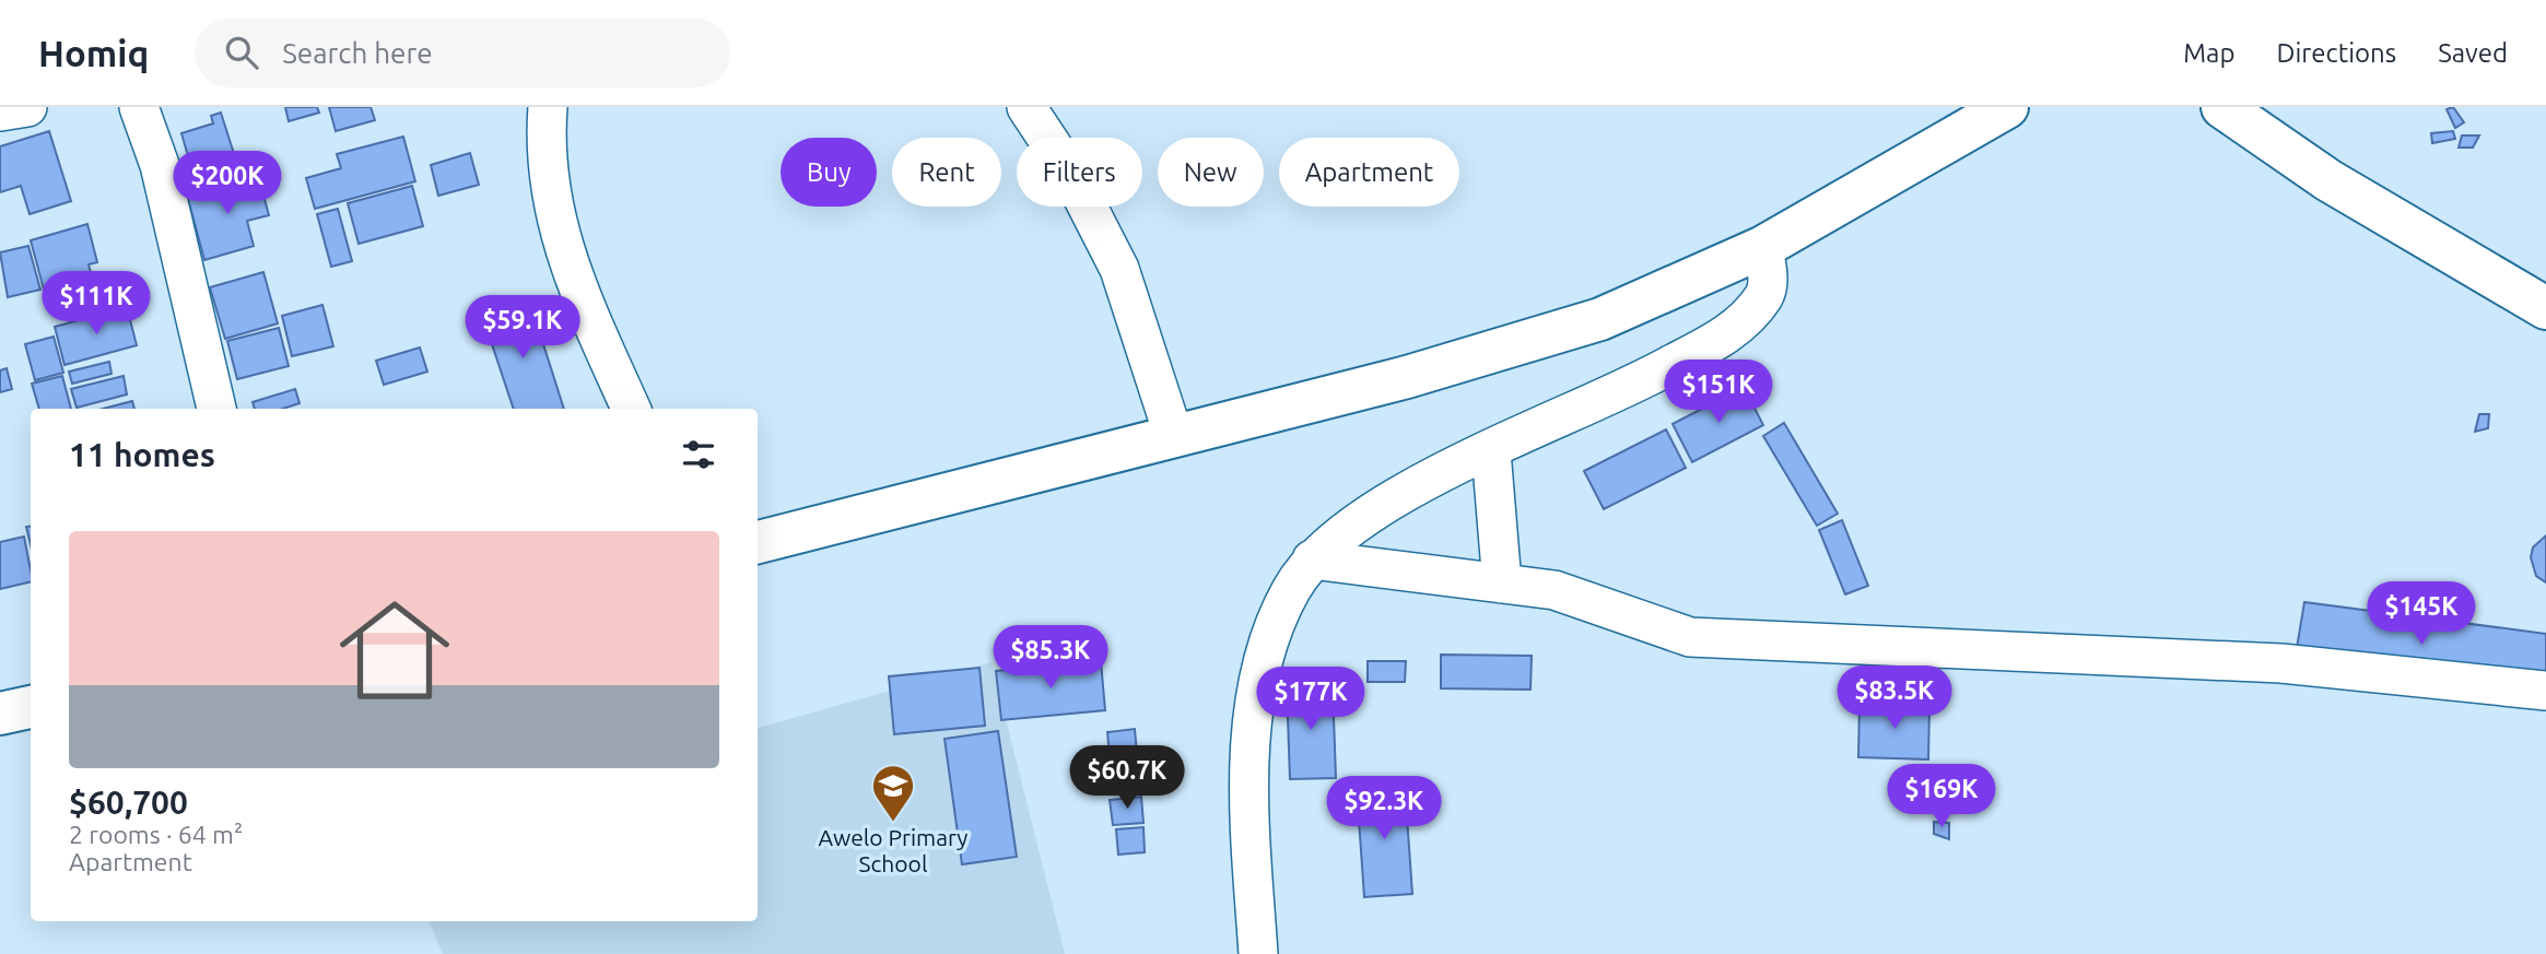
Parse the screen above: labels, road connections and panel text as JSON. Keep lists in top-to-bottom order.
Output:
{
  "places": {
    "school or university": ["Awelo Primary School"]
  },
  "page": {
    "header": "Homiq",
    "search": "Search here",
    "nav": ["Map", "Directions", "Saved"],
    "chip": [
      "Buy",
      "Rent",
      "Filters",
      "New",
      "Apartment"
    ],
    "price": [
      "$200K",
      "$111K",
      "$59.1K",
      "$151K",
      "$145K",
      "$85.3K",
      "$83.5K",
      "$177K",
      "$60.7K",
      "$169K",
      "$92.3K"
    ],
    "heading": "11 homes",
    "list": [
      {
        "name": "$60,700",
        "note": "2 rooms · 64 m² · Apartment"
      }
    ]
  }
}
